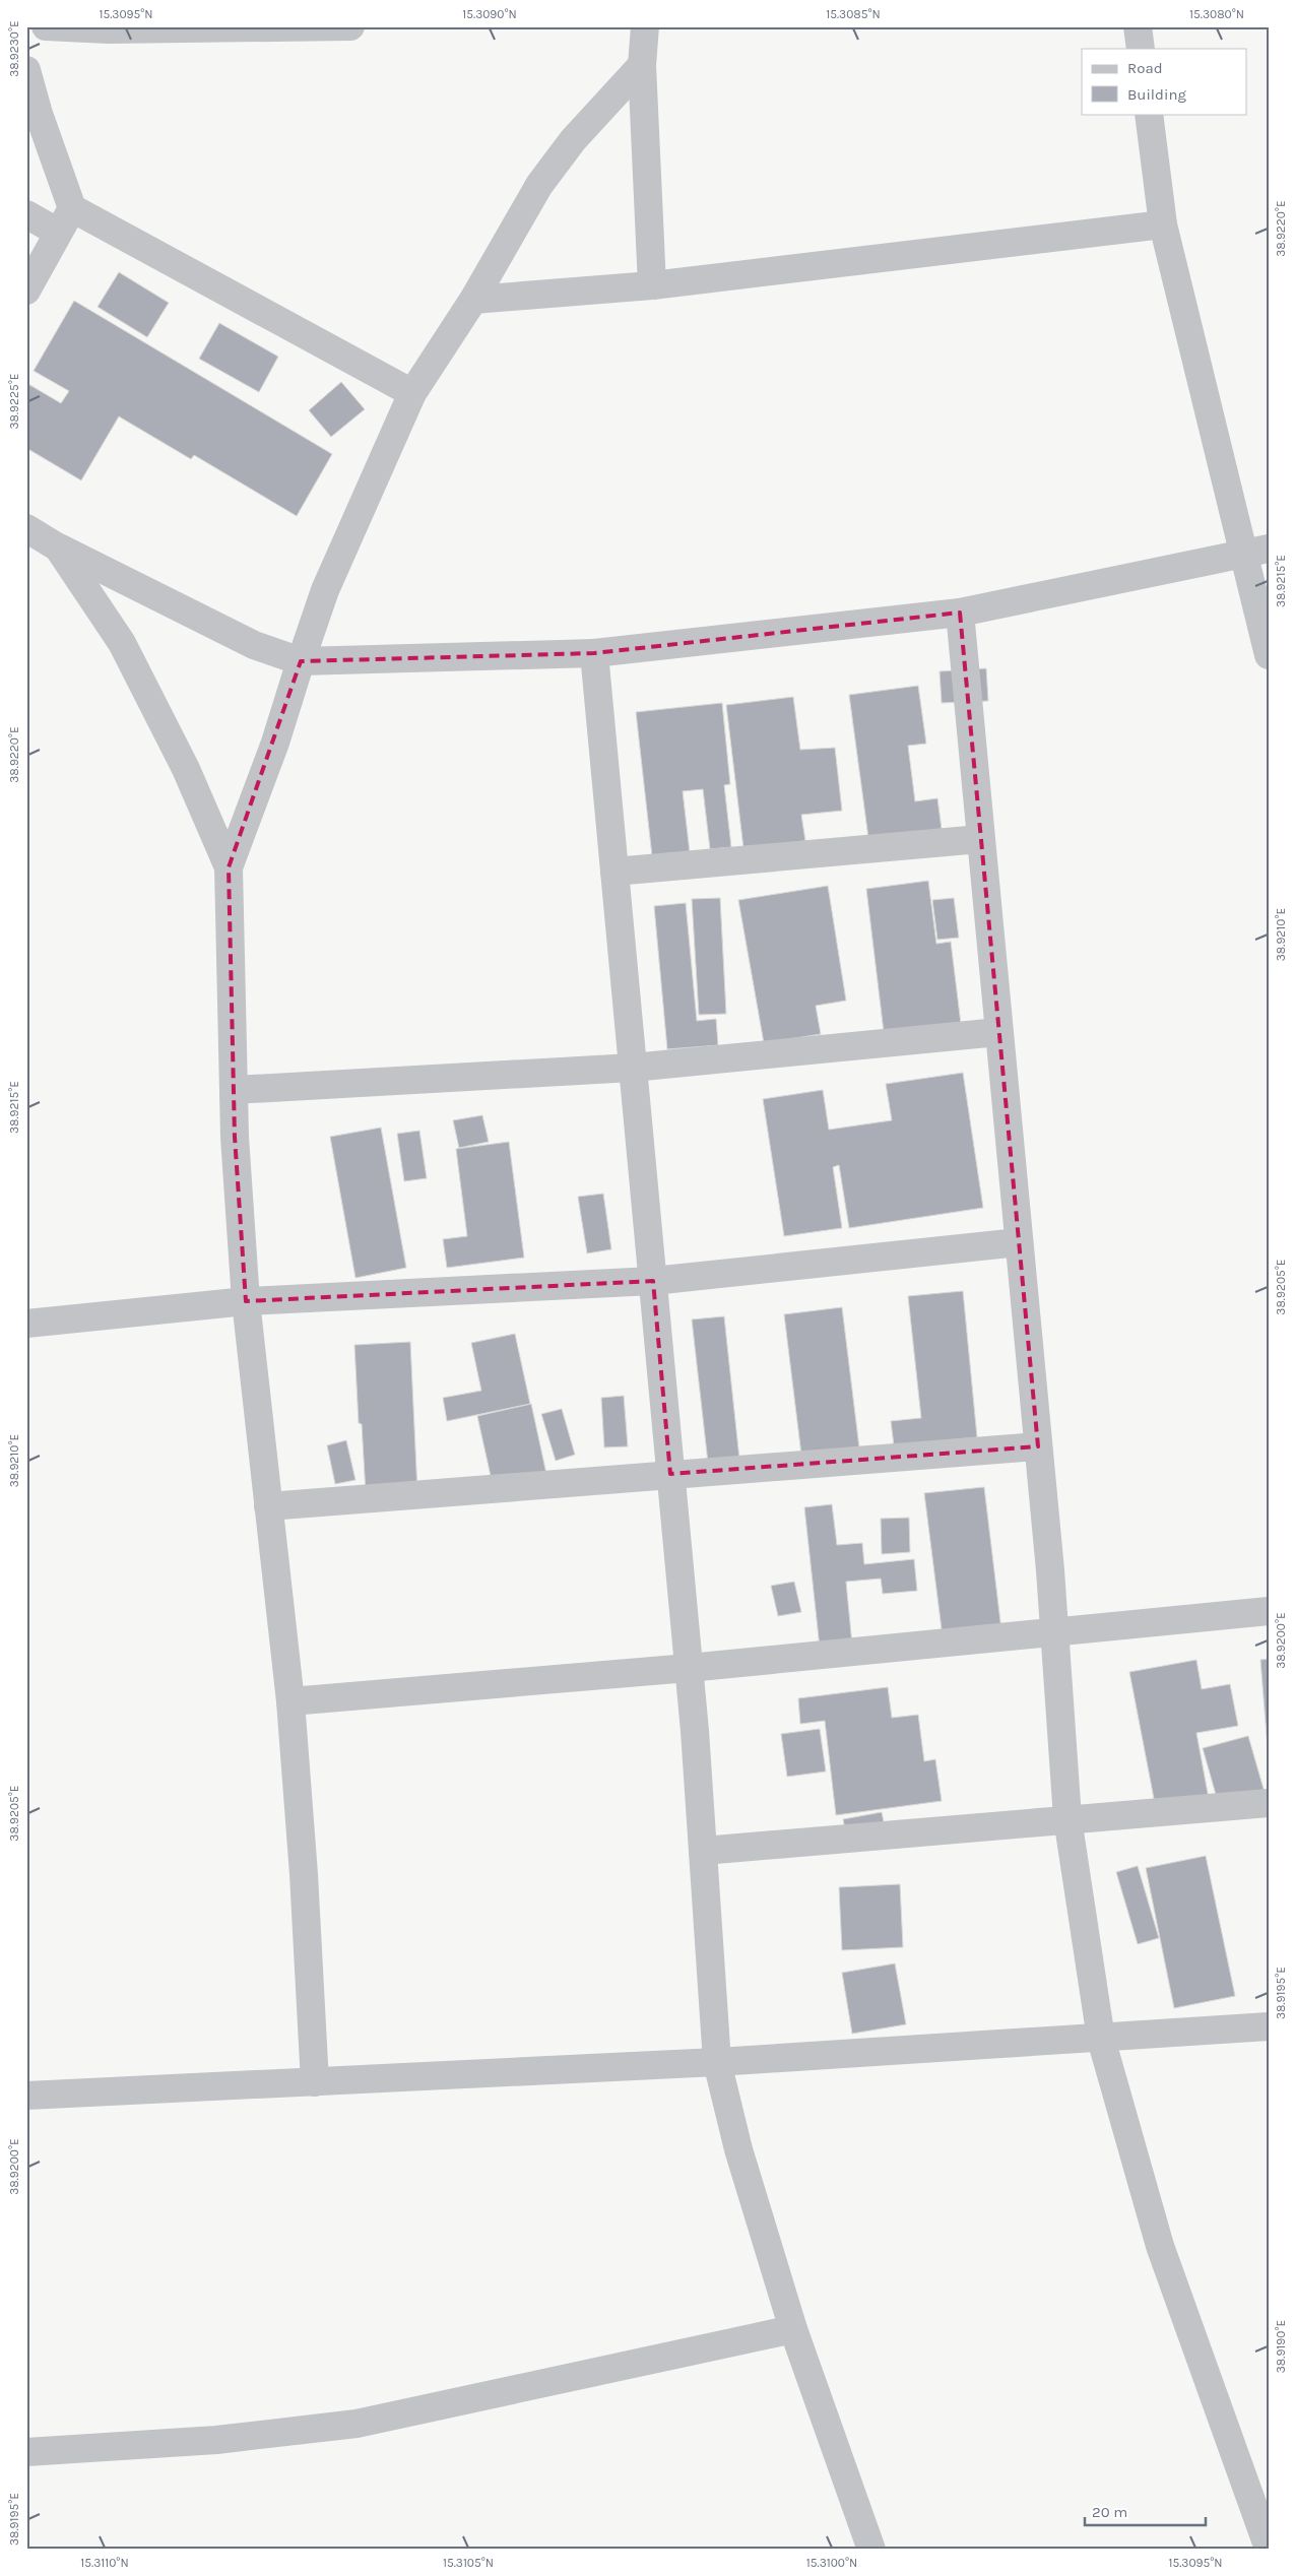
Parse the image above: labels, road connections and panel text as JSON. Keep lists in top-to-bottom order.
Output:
{
  "legend": ["Road", "Building"],
  "scale_bar": "20 m",
  "coordinates": [
    "15.3095°N",
    "15.3090°N",
    "15.3085°N",
    "15.3080°N",
    "38.9230°E",
    "38.9220°E",
    "38.9225°E",
    "38.9215°E",
    "38.9210°E",
    "38.9205°E",
    "38.9200°E",
    "38.9195°E",
    "38.9190°E",
    "15.3110°N",
    "15.3105°N",
    "15.3100°N"
  ]
}
